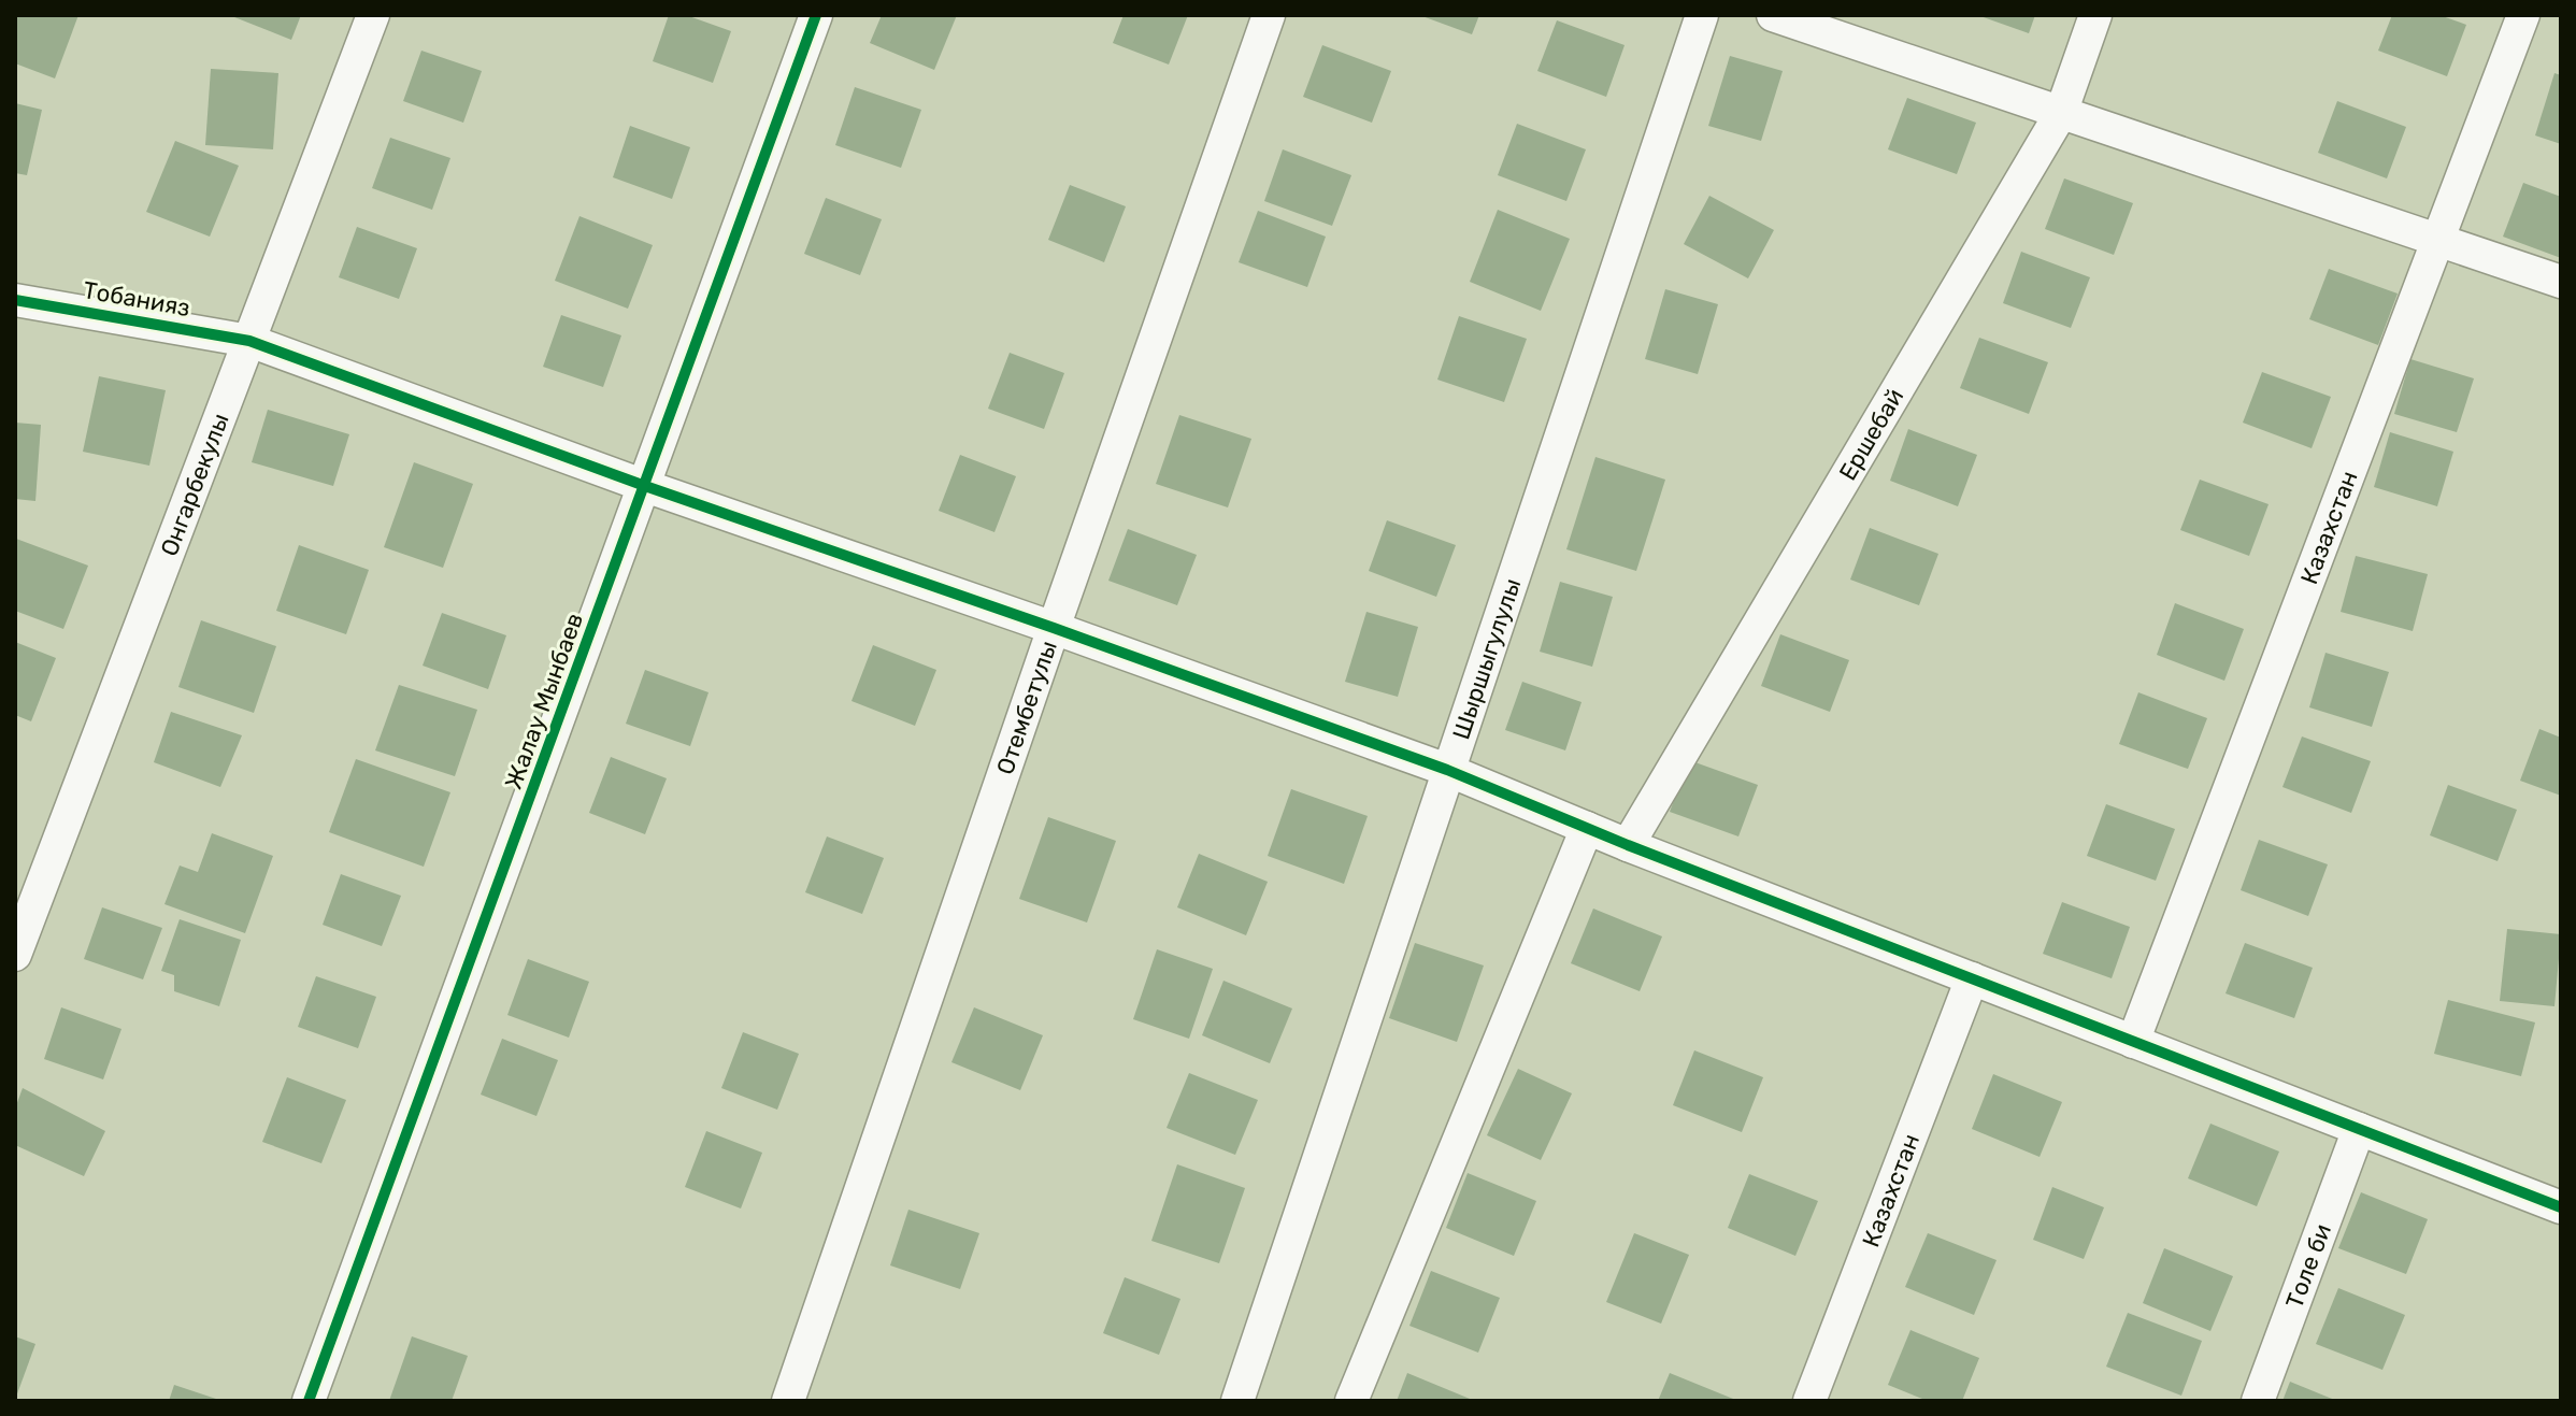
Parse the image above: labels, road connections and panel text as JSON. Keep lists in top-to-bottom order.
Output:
{
  "streets": {
    "street": [
      "Тобанияз",
      "Ершебай",
      "Онгарбекулы",
      "Казахстан",
      "Шыршыгулулы",
      "Жалау Мынбаев",
      "Отембетулы",
      "Толе би"
    ]
  },
  "crossings": [
    ["Тобанияз", "Ершебай"],
    ["Тобанияз", "Онгарбекулы"],
    ["Тобанияз", "Казахстан"],
    ["Тобанияз", "Шыршыгулулы"],
    ["Тобанияз", "Жалау Мынбаев"],
    ["Тобанияз", "Отембетулы"],
    ["Тобанияз", "Толе би"]
  ]
}
